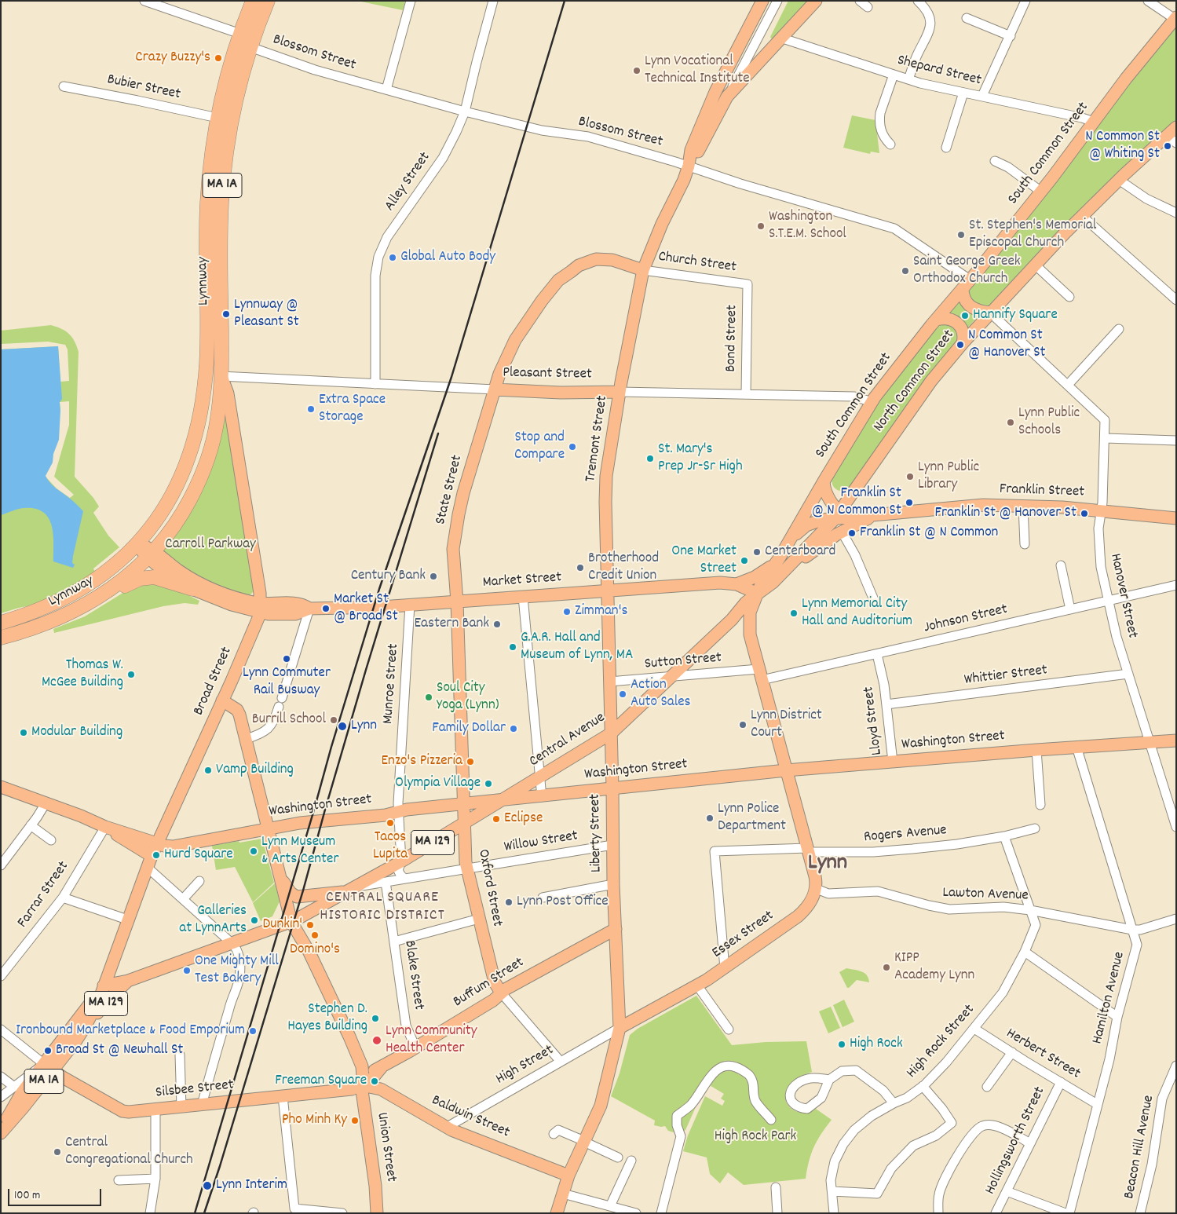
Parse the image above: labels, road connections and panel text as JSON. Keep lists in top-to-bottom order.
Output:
{
  "streets": {
    "highway": ["MA 1A", "Lynnway"],
    "main road": [
      "South Common Street",
      "Pleasant Street",
      "North Common Street",
      "Tremont Street",
      "State Street",
      "Franklin Street",
      "Market Street",
      "Broad Street",
      "Central Avenue",
      "Washington Street",
      "Liberty Street",
      "MA 129",
      "Oxford Street",
      "Essex Street",
      "Buffum Street",
      "Silsbee Street",
      "Baldwin Street",
      "Union Street"
    ],
    "street": [
      "Blossom Street",
      "Shepard Street",
      "Bubier Street",
      "Alley Street",
      "Church Street",
      "Bond Street",
      "Hanover Street",
      "Johnson Street",
      "Sutton Street",
      "Whittier Street",
      "Munroe Street",
      "Lloyd Street",
      "Rogers Avenue",
      "Willow Street",
      "Farrar Street",
      "Lawton Avenue",
      "Blake Street",
      "Hamilton Avenue",
      "High Rock Street",
      "Herbert Street",
      "High Street",
      "Hollingsworth Street",
      "Beacon Hill Avenue"
    ]
  },
  "crossings": [
    ["Blossom Street", "South Common Street"],
    ["Blossom Street", "Alley Street"],
    ["Blossom Street", "Lynnway"],
    ["Blossom Street", "Tremont Street"],
    ["Shepard Street", "South Common Street"],
    ["Bubier Street", "Lynnway"],
    ["South Common Street", "Pleasant Street"],
    ["South Common Street", "Franklin Street"],
    ["South Common Street", "Market Street"],
    ["Alley Street", "Pleasant Street"],
    ["Church Street", "Bond Street"],
    ["Church Street", "Tremont Street"],
    ["Church Street", "State Street"],
    ["Lynnway", "Pleasant Street"],
    ["Lynnway", "Broad Street"],
    ["Bond Street", "Pleasant Street"],
    ["Pleasant Street", "Tremont Street"],
    ["Pleasant Street", "State Street"],
    ["Pleasant Street", "Broad Street"],
    ["North Common Street", "Franklin Street"],
    ["North Common Street", "Market Street"],
    ["North Common Street", "Hanover Street"],
    ["North Common Street", "Central Avenue"],
    ["Tremont Street", "State Street"],
    ["Tremont Street", "Market Street"],
    ["Tremont Street", "Liberty Street"],
    ["State Street", "Market Street"],
    ["State Street", "Oxford Street"],
    ["Franklin Street", "Hanover Street"],
    ["Market Street", "Broad Street"],
    ["Market Street", "Munroe Street"],
    ["Market Street", "Central Avenue"],
    ["Market Street", "Liberty Street"],
    ["Market Street", "Oxford Street"],
    ["Hanover Street", "Johnson Street"],
    ["Hanover Street", "Whittier Street"],
    ["Hanover Street", "Washington Street"],
    ["Johnson Street", "Sutton Street"],
    ["Johnson Street", "Lloyd Street"],
    ["Sutton Street", "Central Avenue"],
    ["Sutton Street", "Liberty Street"],
    ["Whittier Street", "Lloyd Street"],
    ["Broad Street", "Washington Street"],
    ["Broad Street", "MA 129"],
    ["Broad Street", "Silsbee Street"],
    ["Broad Street", "Union Street"],
    ["Munroe Street", "Central Avenue"],
    ["Munroe Street", "Washington Street"],
    ["Munroe Street", "MA 129"],
    ["Munroe Street", "Willow Street"],
    ["Lloyd Street", "Washington Street"],
    ["Central Avenue", "Washington Street"],
    ["Central Avenue", "Liberty Street"],
    ["Central Avenue", "MA 129"],
    ["Central Avenue", "Oxford Street"],
    ["Washington Street", "Liberty Street"],
    ["Washington Street", "Oxford Street"],
    ["Washington Street", "Farrar Street"],
    ["Washington Street", "Hamilton Avenue"],
    ["Washington Street", "Union Street"],
    ["Liberty Street", "Willow Street"],
    ["Liberty Street", "Essex Street"],
    ["Liberty Street", "Buffum Street"],
    ["Liberty Street", "High Street"],
    ["Rogers Avenue", "Essex Street"],
    ["MA 129", "Willow Street"],
    ["MA 129", "Union Street"],
    ["Willow Street", "Oxford Street"],
    ["Willow Street", "Blake Street"],
    ["Oxford Street", "Buffum Street"],
    ["Oxford Street", "High Street"],
    ["Lawton Avenue", "Essex Street"],
    ["Lawton Avenue", "Hamilton Avenue"],
    ["Lawton Avenue", "High Rock Street"],
    ["Essex Street", "High Street"],
    ["Blake Street", "Buffum Street"],
    ["Buffum Street", "Silsbee Street"],
    ["Buffum Street", "Baldwin Street"],
    ["Buffum Street", "Union Street"],
    ["Hamilton Avenue", "Herbert Street"],
    ["High Rock Street", "Herbert Street"],
    ["Herbert Street", "Hollingsworth Street"],
    ["High Street", "Baldwin Street"],
    ["Silsbee Street", "Baldwin Street"],
    ["Silsbee Street", "Union Street"],
    ["Baldwin Street", "Union Street"]
  ],
  "districts": ["Lynn", "CENTRAL SQUARE HISTORIC DISTRICT"],
  "parks": ["Carroll Parkway", "High Rock Park"],
  "places": [
    "Crazy Buzzy's",
    "Lynn Vocational Technical Institute",
    "N Common St @ Whiting St",
    "Washington S.T.E.M. School",
    "St. Stephen's Memorial Episcopal Church",
    "Global Auto Body",
    "Saint George Greek Orthodox Church",
    "Lynnway @ Pleasant St",
    "Hannify Square",
    "N Common St @ Hanover St",
    "Extra Space Storage",
    "Lynn Public Schools",
    "Stop and Compare",
    "St. Mary's Prep Jr-Sr High",
    "Lynn Public Library",
    "Franklin St @ N Common St",
    "Franklin St @ Hanover St",
    "Franklin St @ N Common",
    "Centerboard",
    "One Market Street",
    "Brotherhood Credit Union",
    "Century Bank",
    "Market St @ Broad St",
    "Zimman's",
    "Lynn Memorial City Hall and Auditorium",
    "Eastern Bank",
    "G.A.R. Hall and Museum of Lynn, MA",
    "Lynn Commuter Rail Busway",
    "Thomas W. McGee Building",
    "Action Auto Sales",
    "Soul City Yoga (Lynn)",
    "Burrill School",
    "Lynn District Court",
    "Lynn",
    "Family Dollar",
    "Modular Building",
    "Enzo's Pizzeria",
    "Vamp Building",
    "Olympia Village",
    "Lynn Police Department",
    "Eclipse",
    "Tacos Lupita",
    "Lynn Museum & Arts Center",
    "Hurd Square",
    "Lynn Post Office",
    "Galleries at LynnArts",
    "Dunkin'",
    "Domino's",
    "KIPP Academy Lynn",
    "One Mighty Mill Test Bakery",
    "Stephen D. Hayes Building",
    "Ironbound Marketplace & Food Emporium",
    "Lynn Community Health Center",
    "High Rock",
    "Broad St @ Newhall St",
    "Freeman Square",
    "Pho Minh Ky",
    "Central Congregational Church",
    "Lynn Interim"
  ],
  "scale_bar": "100 m"
}
